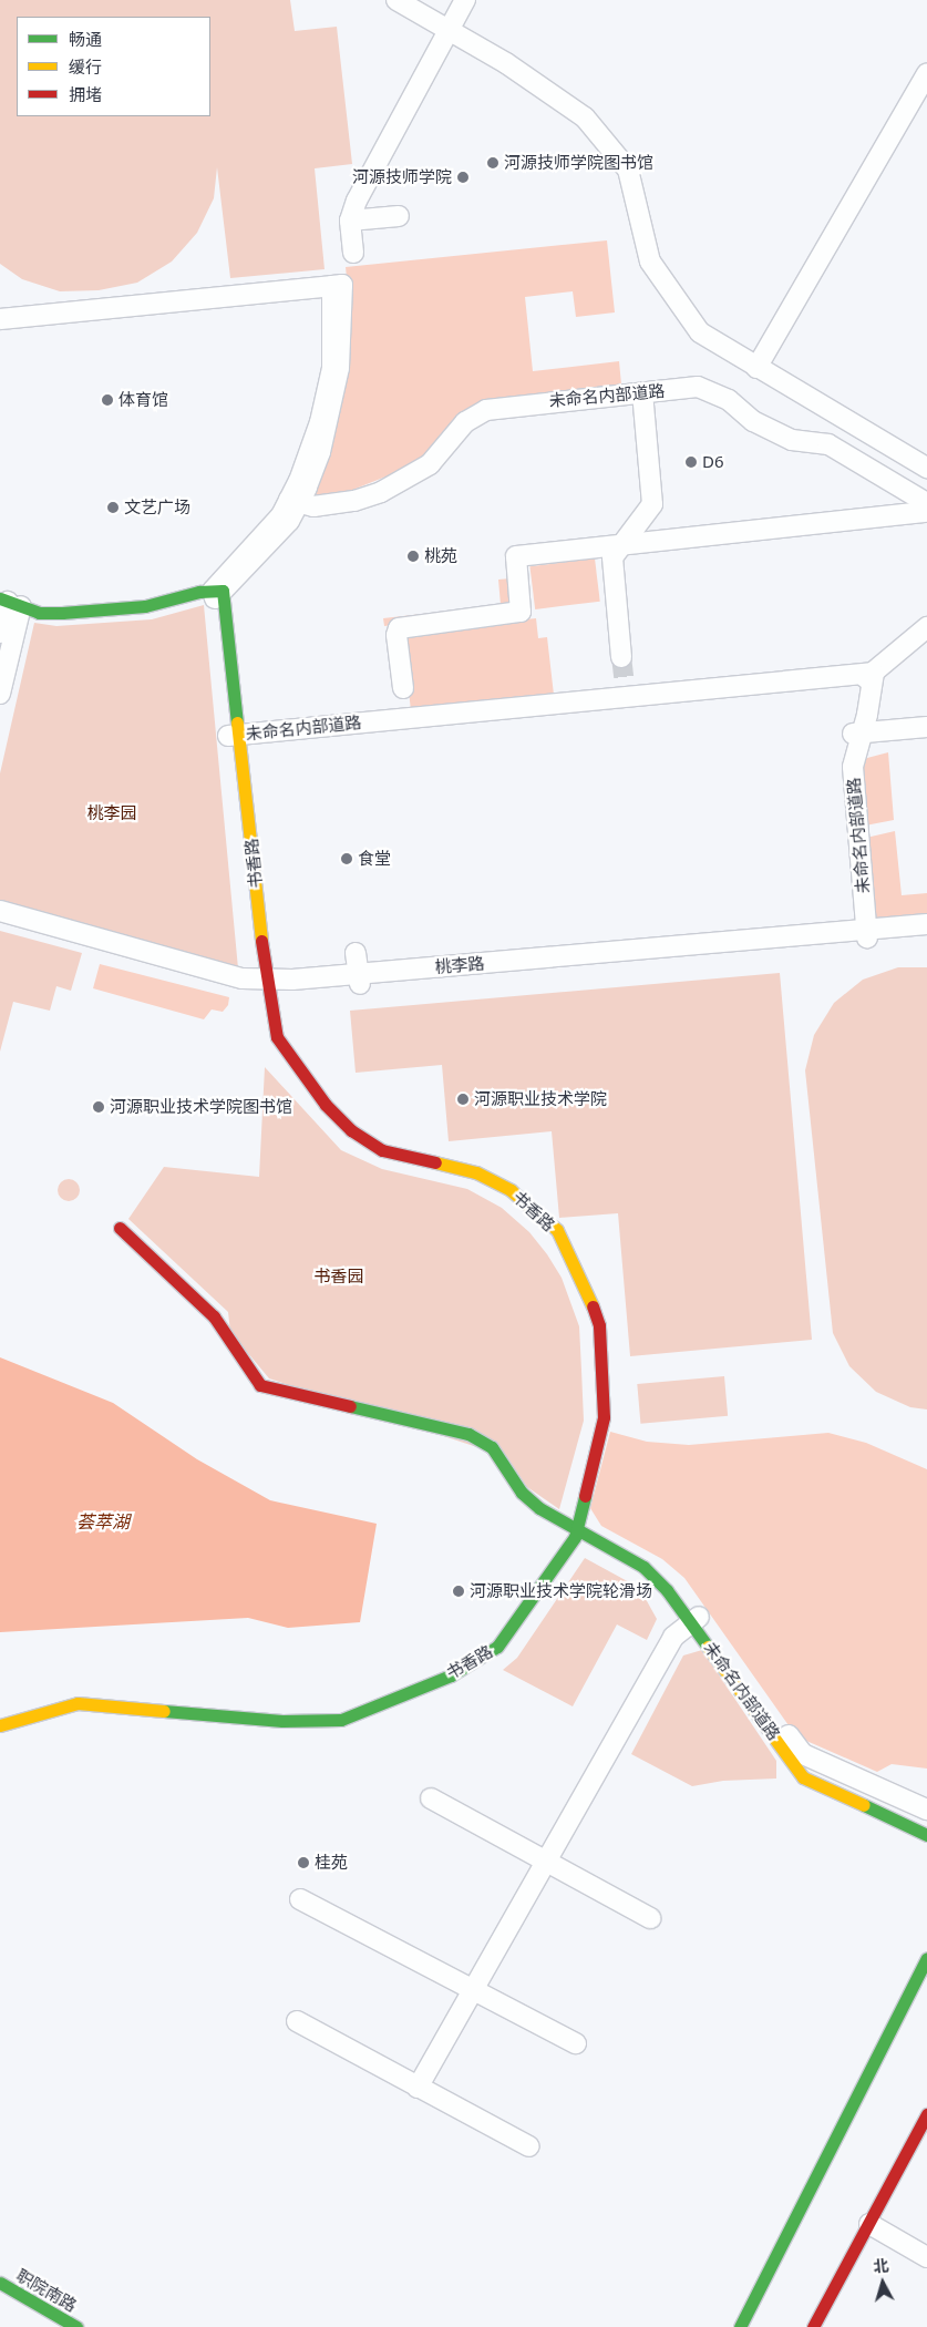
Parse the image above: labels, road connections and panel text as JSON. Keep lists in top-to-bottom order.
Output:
{
  "streets": {
    "street": [
      "未命名内部道路",
      "书香路",
      "桃李路",
      "职院南路"
    ]
  },
  "crossings": [
    ["未命名内部道路", "书香路"],
    ["未命名内部道路", "桃李路"],
    ["书香路", "桃李路"]
  ],
  "water": ["荟萃湖"],
  "parks": ["桃李园", "书香园"],
  "places": [
    "河源技师学院图书馆",
    "河源技师学院",
    "体育馆",
    "D6",
    "文艺广场",
    "桃苑",
    "食堂",
    "河源职业技术学院",
    "河源职业技术学院图书馆",
    "河源职业技术学院轮滑场",
    "桂苑"
  ],
  "legend": ["畅通", "缓行", "拥堵"],
  "north": "top"
}
